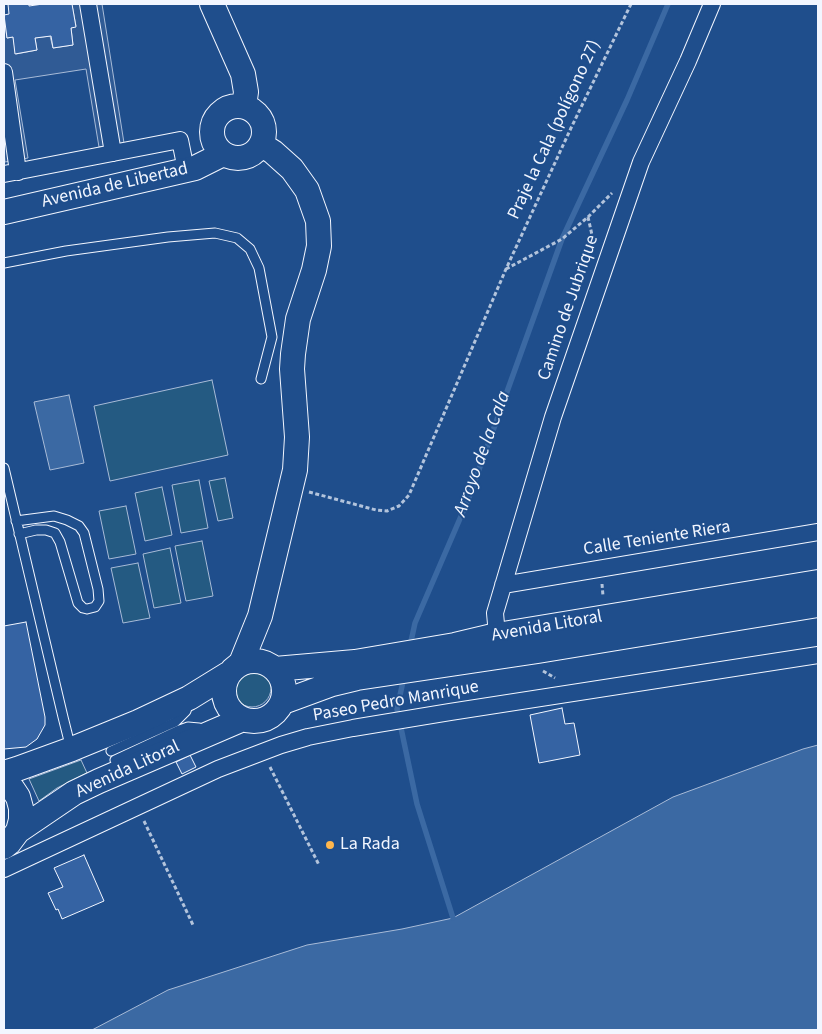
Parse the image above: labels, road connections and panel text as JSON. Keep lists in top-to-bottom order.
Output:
{
  "streets": {
    "main road": ["Avenida de Libertad", "Avenida Litoral"],
    "street": ["Camino de Jubrique", "Calle Teniente Riera", "Paseo Pedro Manrique"],
    "path": ["Praje la Cala (polígono 27)"]
  },
  "crossings": [
    ["Camino de Jubrique", "Calle Teniente Riera"],
    ["Camino de Jubrique", "Avenida Litoral"]
  ],
  "water": ["Arroyo de la Cala"],
  "places": ["La Rada"]
}
